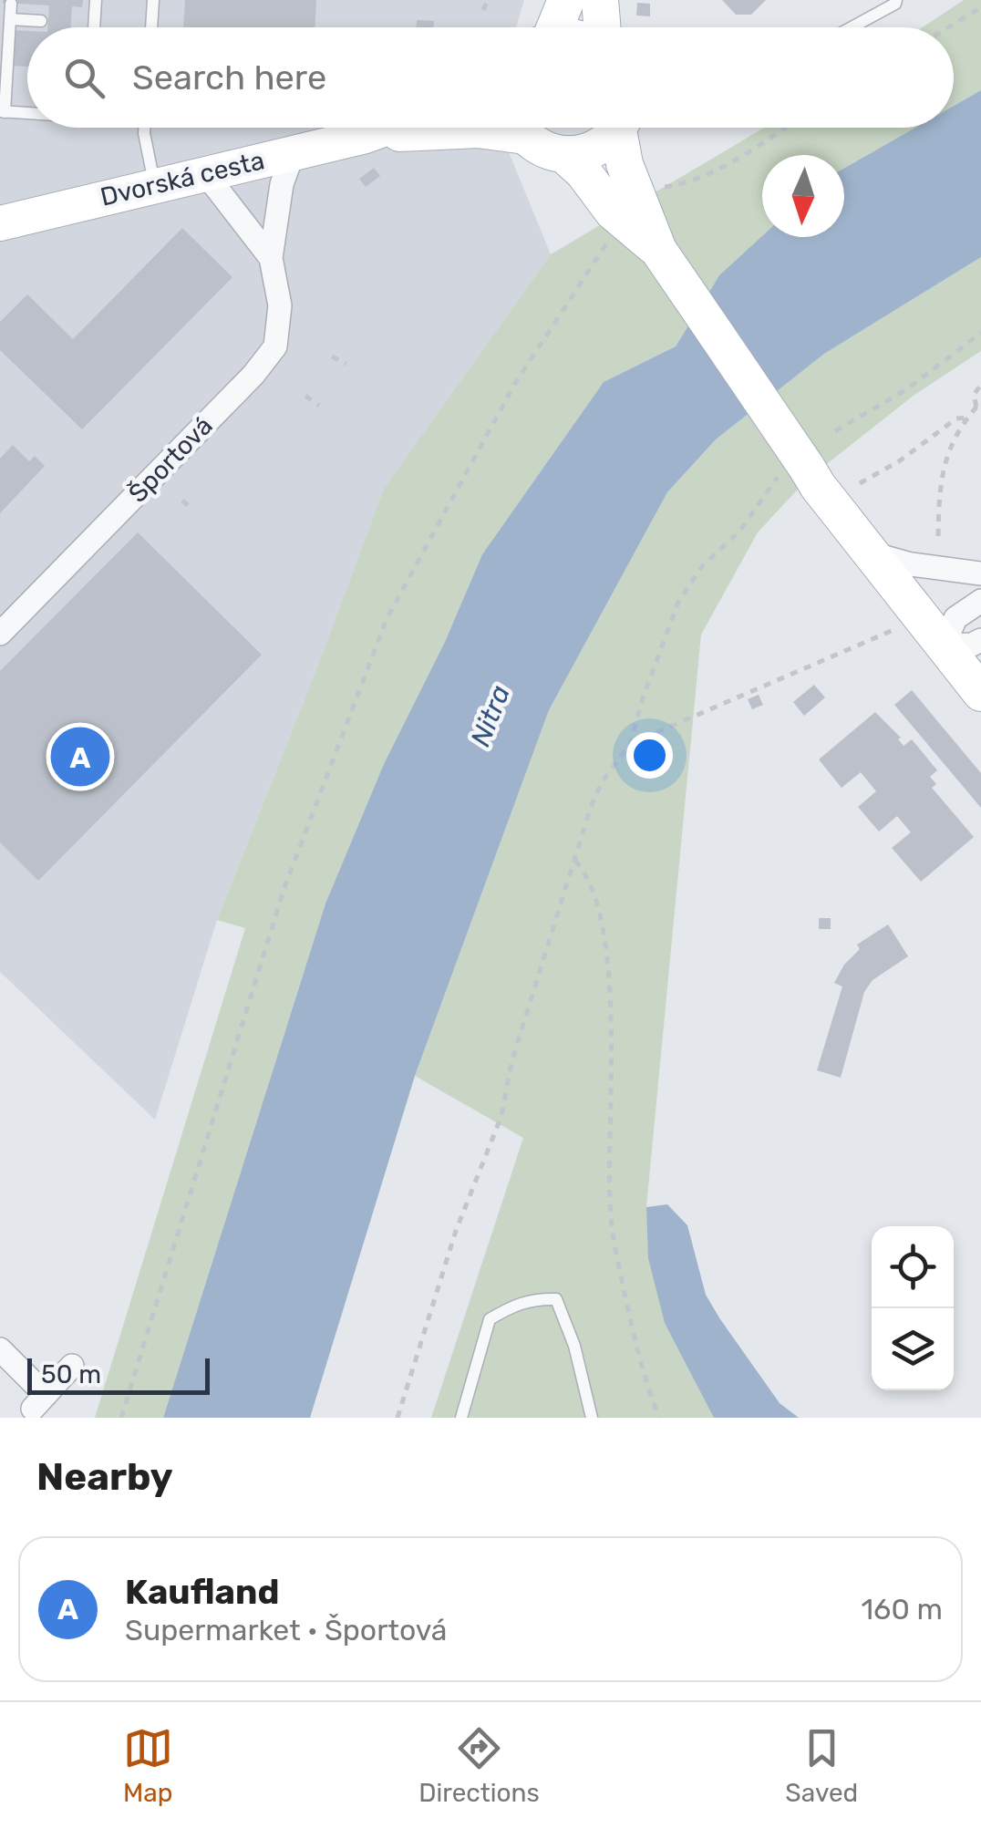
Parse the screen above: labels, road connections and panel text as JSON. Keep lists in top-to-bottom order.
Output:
{
  "streets": {
    "street": ["Dvorská cesta", "Športová"]
  },
  "crossings": [
    ["Dvorská cesta", "Športová"]
  ],
  "water": ["Nitra"],
  "scale_bar": "50 m",
  "north": "bottom",
  "page": {
    "search": "Search here",
    "pins": "A",
    "scale": "50 m",
    "heading": "Nearby",
    "list": [
      {
        "mark": "A",
        "name": "Kaufland",
        "note": "Supermarket · Športová",
        "value": "160 m"
      }
    ],
    "nav": ["Map", "Directions", "Saved"]
  }
}
